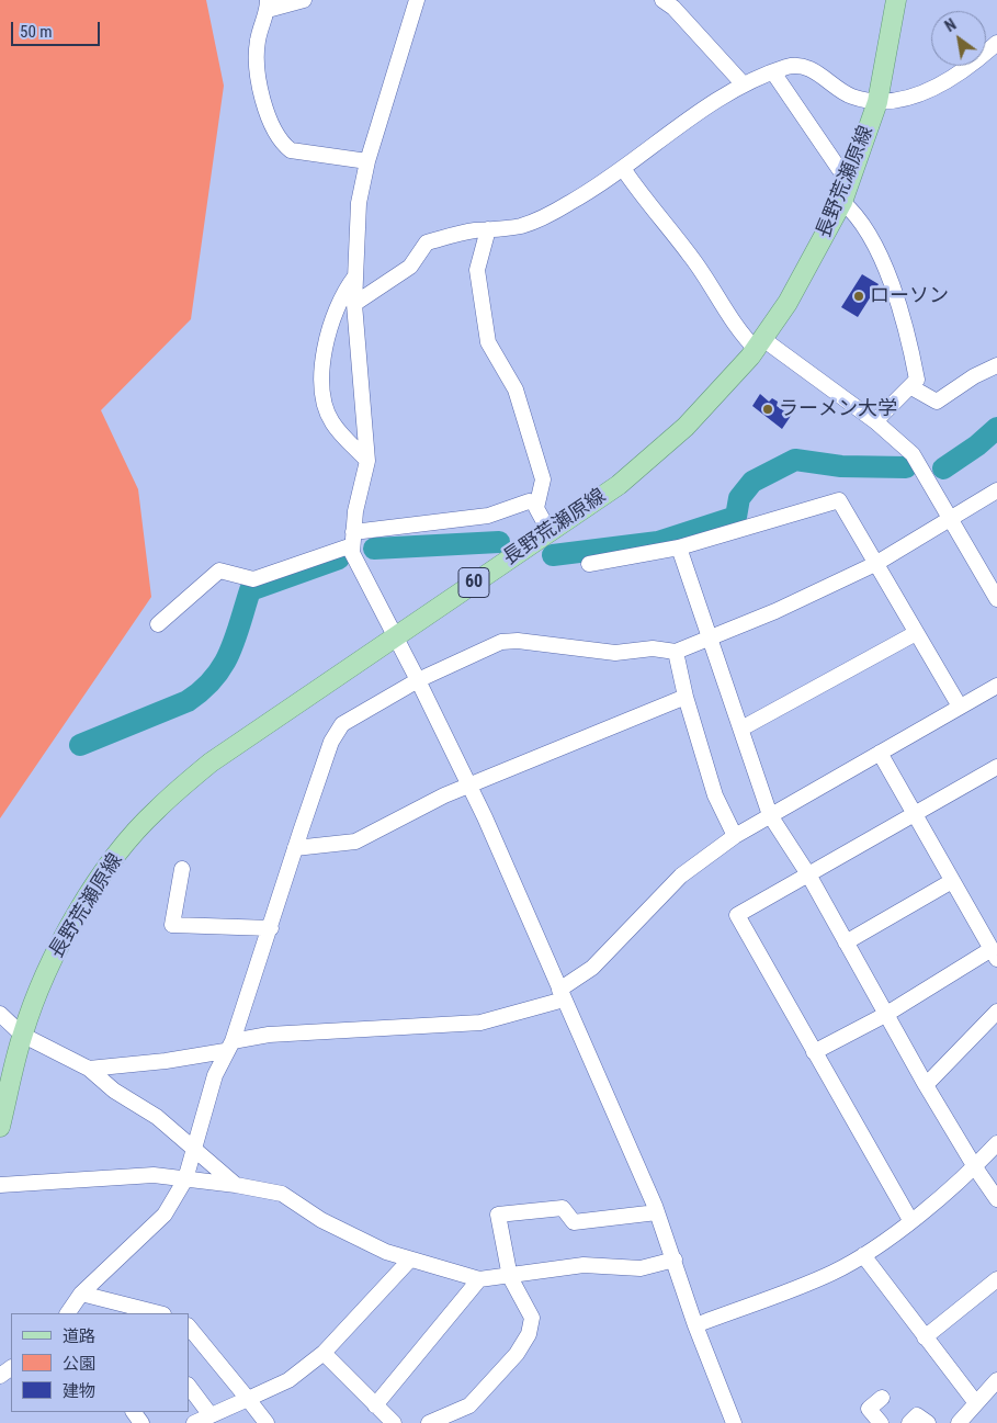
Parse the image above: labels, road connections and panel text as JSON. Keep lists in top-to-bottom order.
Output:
{
  "streets": {
    "main road": ["長野荒瀬原線", "60"]
  },
  "places": ["ローソン", "ラーメン大学"],
  "legend": ["道路", "公園", "建物"],
  "scale_bar": "50 m",
  "north": "top left"
}
